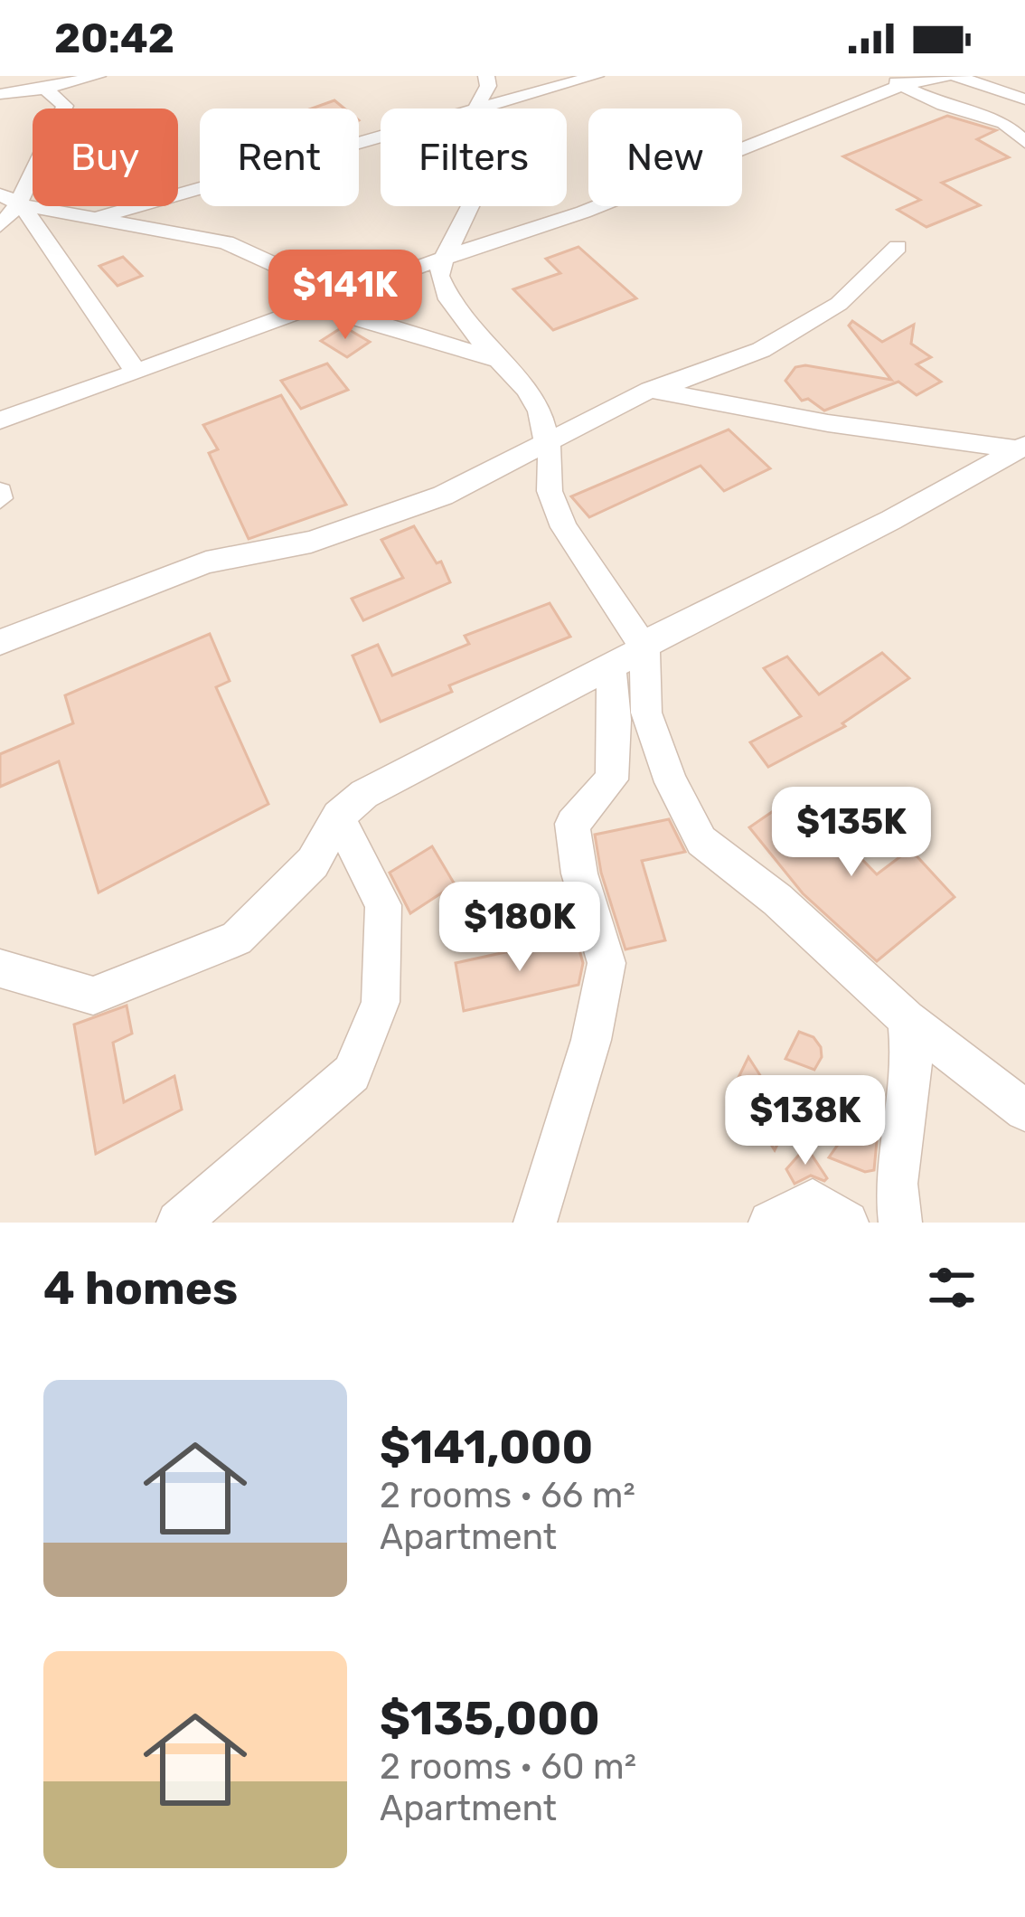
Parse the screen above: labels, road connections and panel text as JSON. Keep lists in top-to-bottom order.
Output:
{
  "page": {
    "status": "20:42",
    "chip": [
      "Buy",
      "Rent",
      "Filters",
      "New"
    ],
    "price": [
      "$141K",
      "$135K",
      "$180K",
      "$138K"
    ],
    "heading": "4 homes",
    "list": [
      {
        "name": "$141,000",
        "note": "2 rooms · 66 m² · Apartment"
      },
      {
        "name": "$135,000",
        "note": "2 rooms · 60 m² · Apartment"
      }
    ]
  }
}
